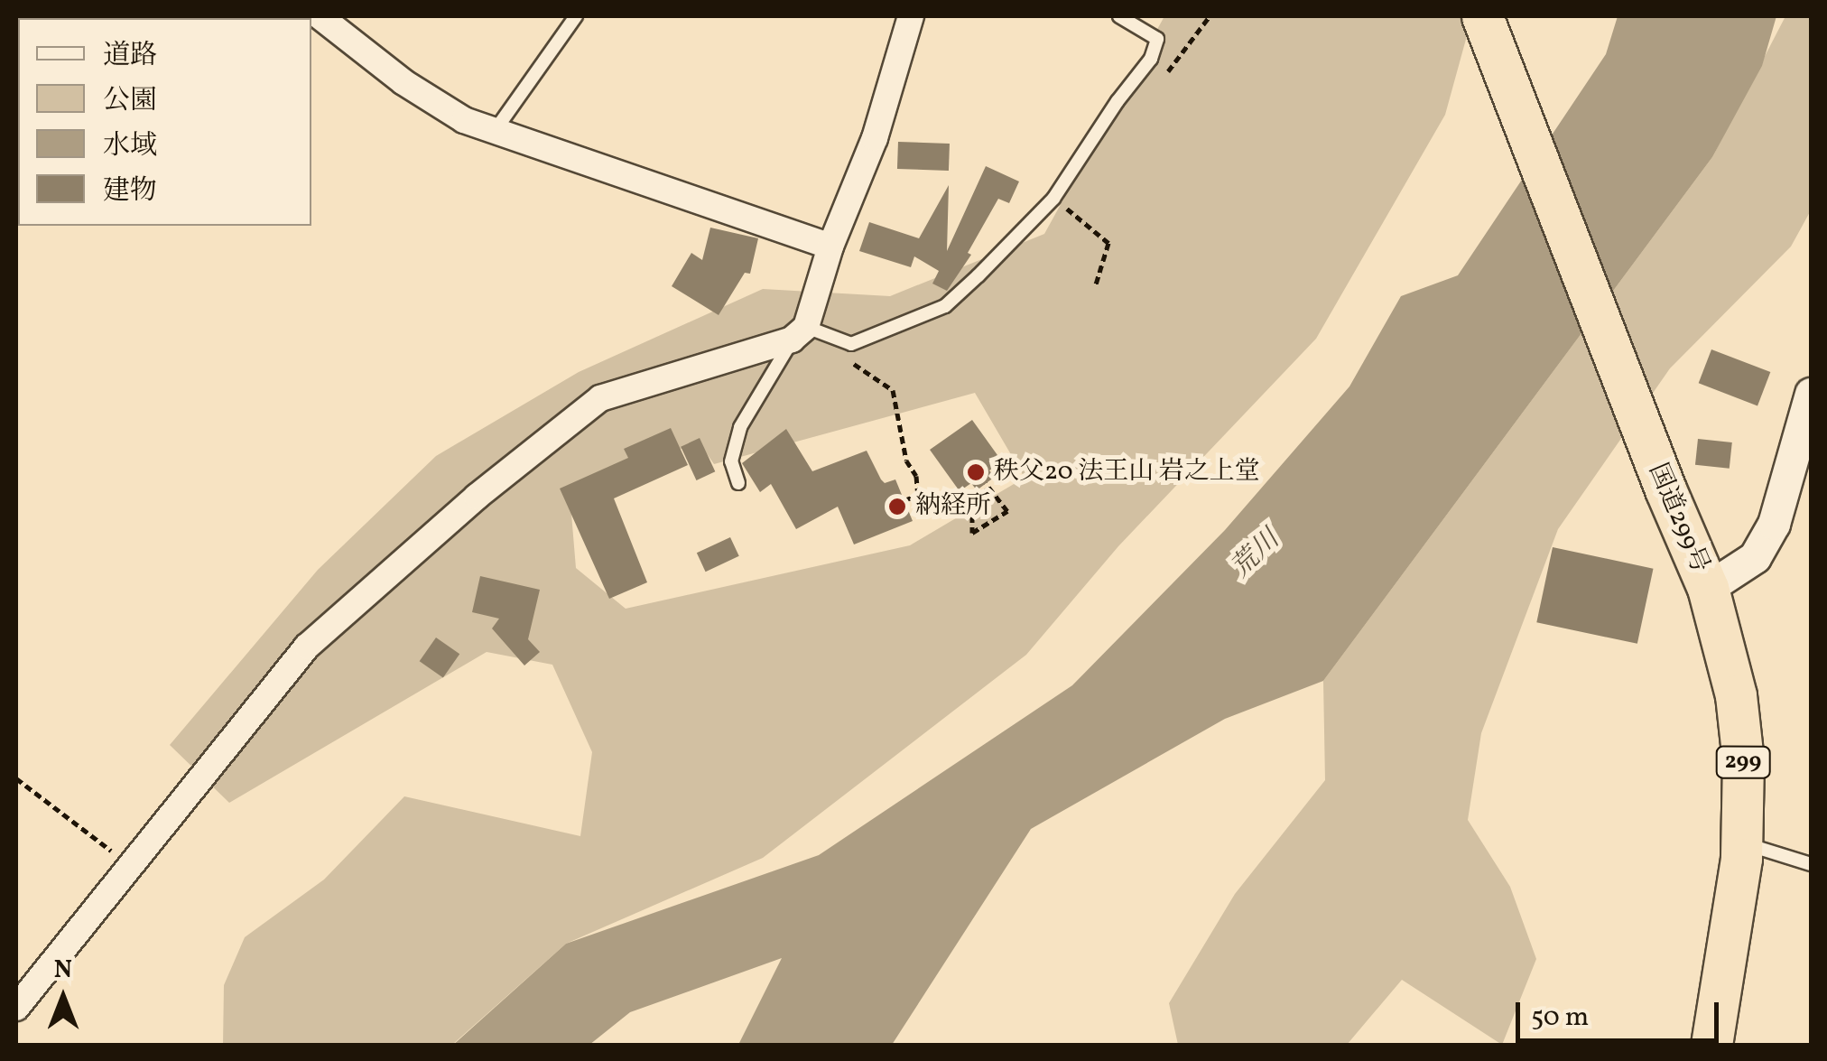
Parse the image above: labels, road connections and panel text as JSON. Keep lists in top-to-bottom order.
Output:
{
  "streets": {
    "highway": ["国道299号", "299"]
  },
  "water": ["荒川"],
  "places": ["秩父20 法王山 岩之上堂", "納経所"],
  "legend": [
    "道路",
    "公園",
    "水域",
    "建物"
  ],
  "scale_bar": "50 m",
  "north": "top"
}
